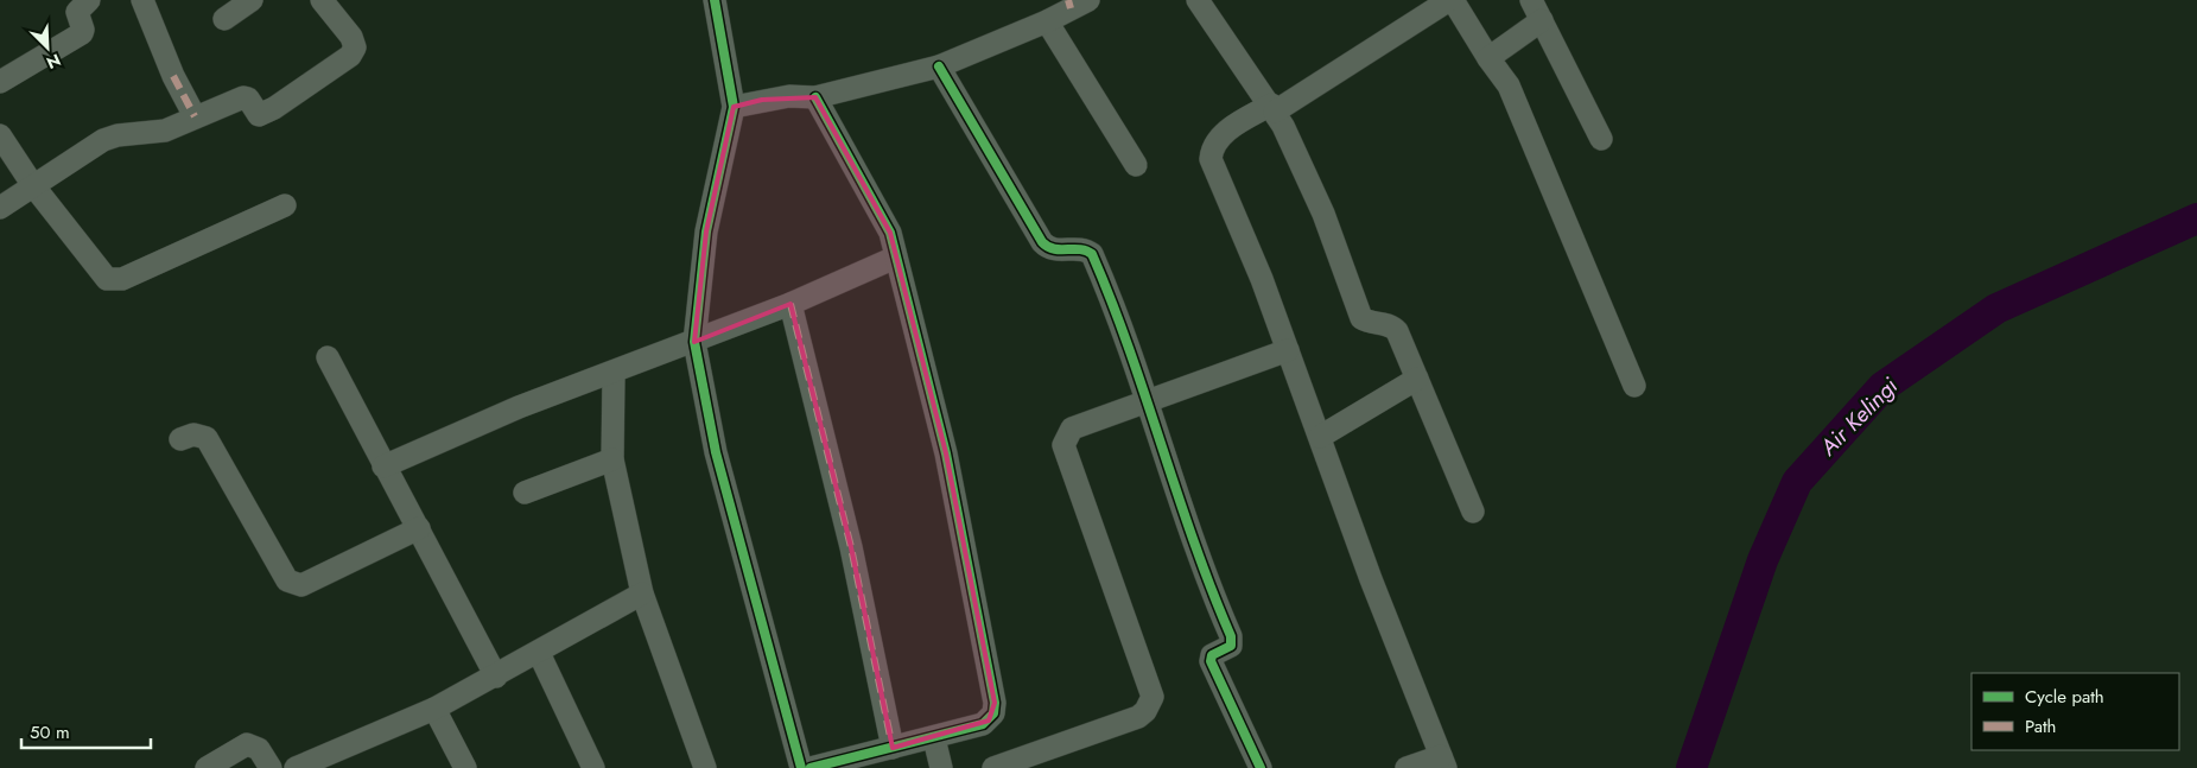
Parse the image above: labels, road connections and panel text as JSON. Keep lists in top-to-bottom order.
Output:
{
  "water": ["Air Kelingi"],
  "legend": ["Cycle path", "Path"],
  "scale_bar": "50 m",
  "north": "bottom right"
}
